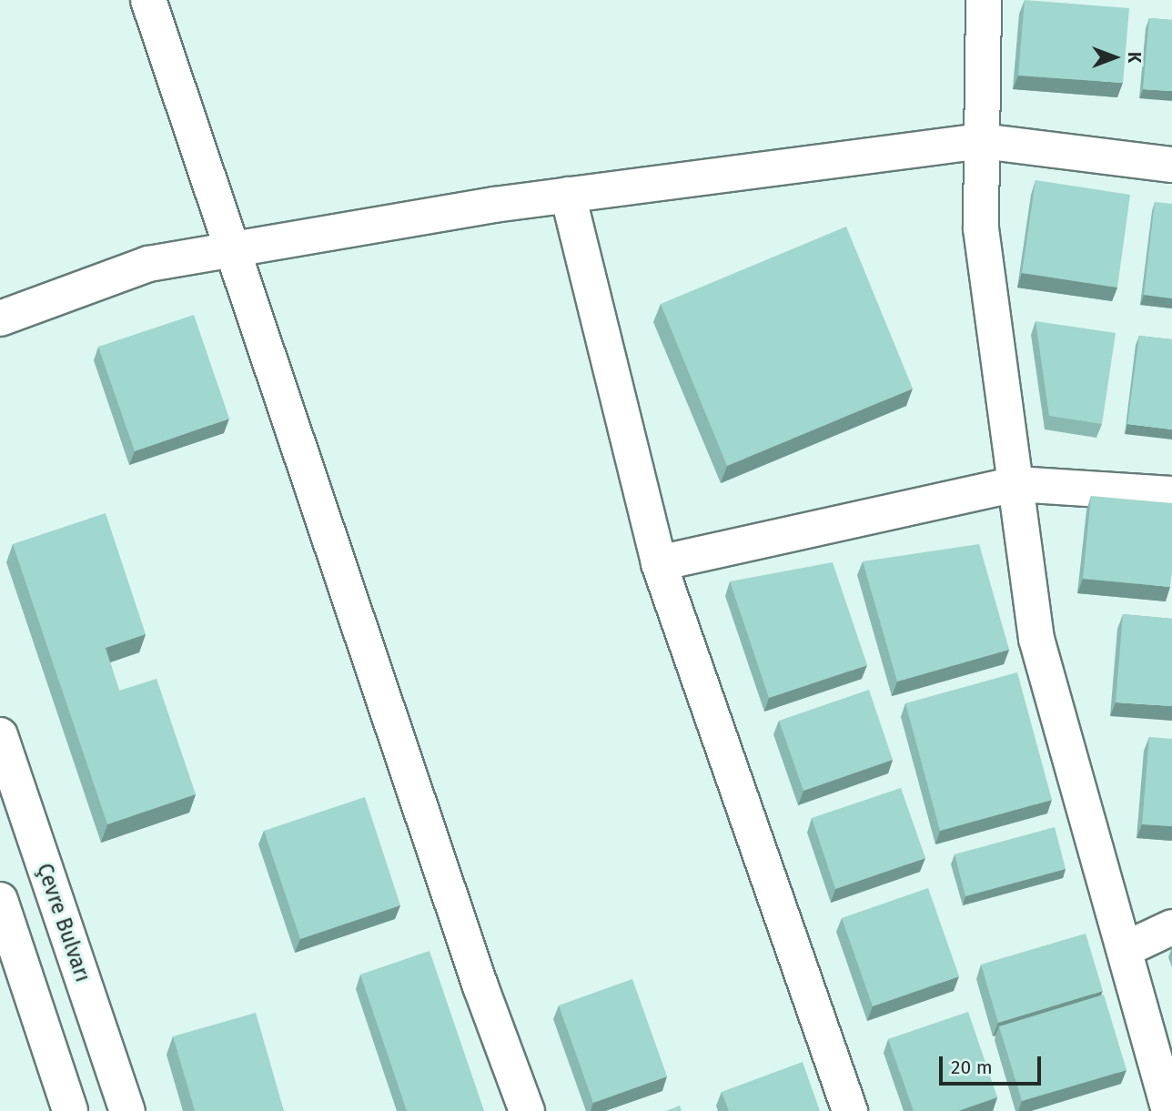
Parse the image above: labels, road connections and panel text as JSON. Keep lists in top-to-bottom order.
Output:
{
  "streets": {
    "street": ["Çevre Bulvarı"]
  },
  "scale_bar": "20 m",
  "north": "right"
}
